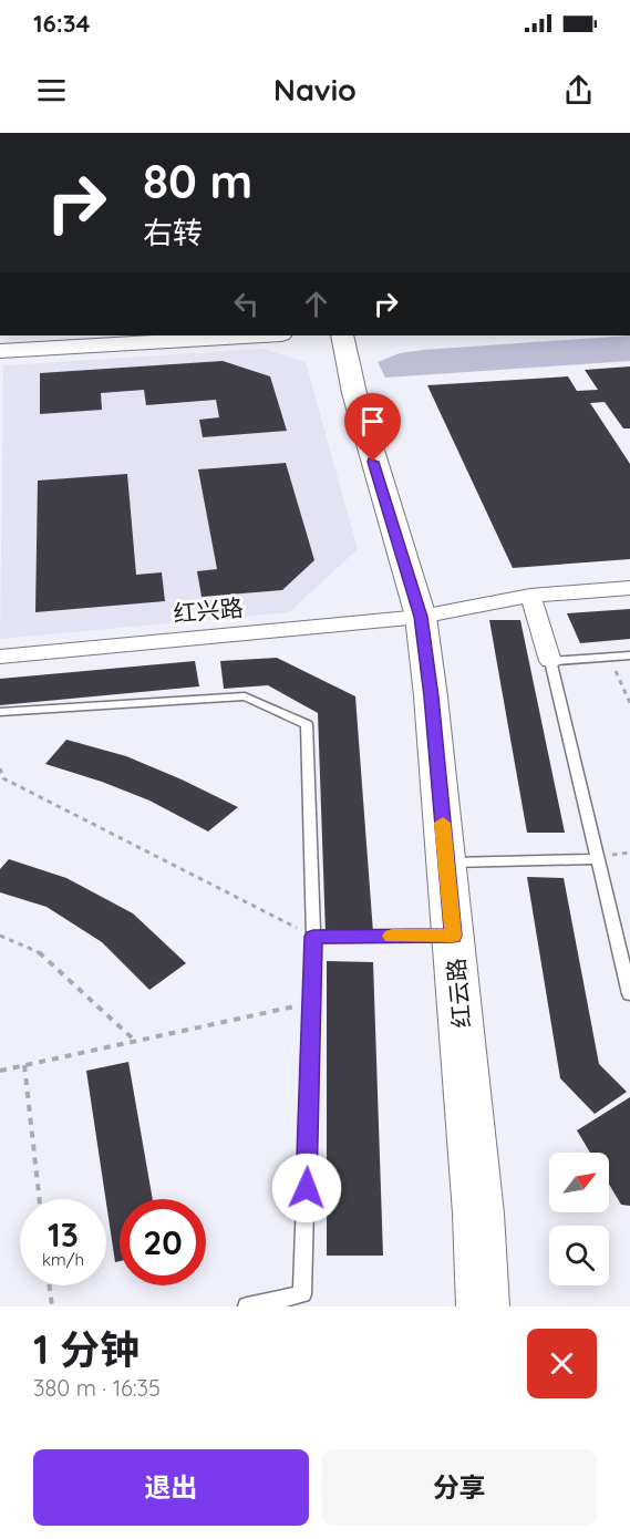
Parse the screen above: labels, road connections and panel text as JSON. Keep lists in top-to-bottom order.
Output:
{
  "streets": {
    "street": ["红兴路", "红云路"]
  },
  "crossings": [
    ["红兴路", "红云路"]
  ],
  "north": "top right",
  "page": {
    "status": "16:34",
    "header": "Navio",
    "turn": ["80 m", "右转"],
    "speed": "13 km/h",
    "limit": "20",
    "heading": ["1 分钟", "380 m · 16:35"],
    "buttons": ["退出", "分享"]
  }
}
